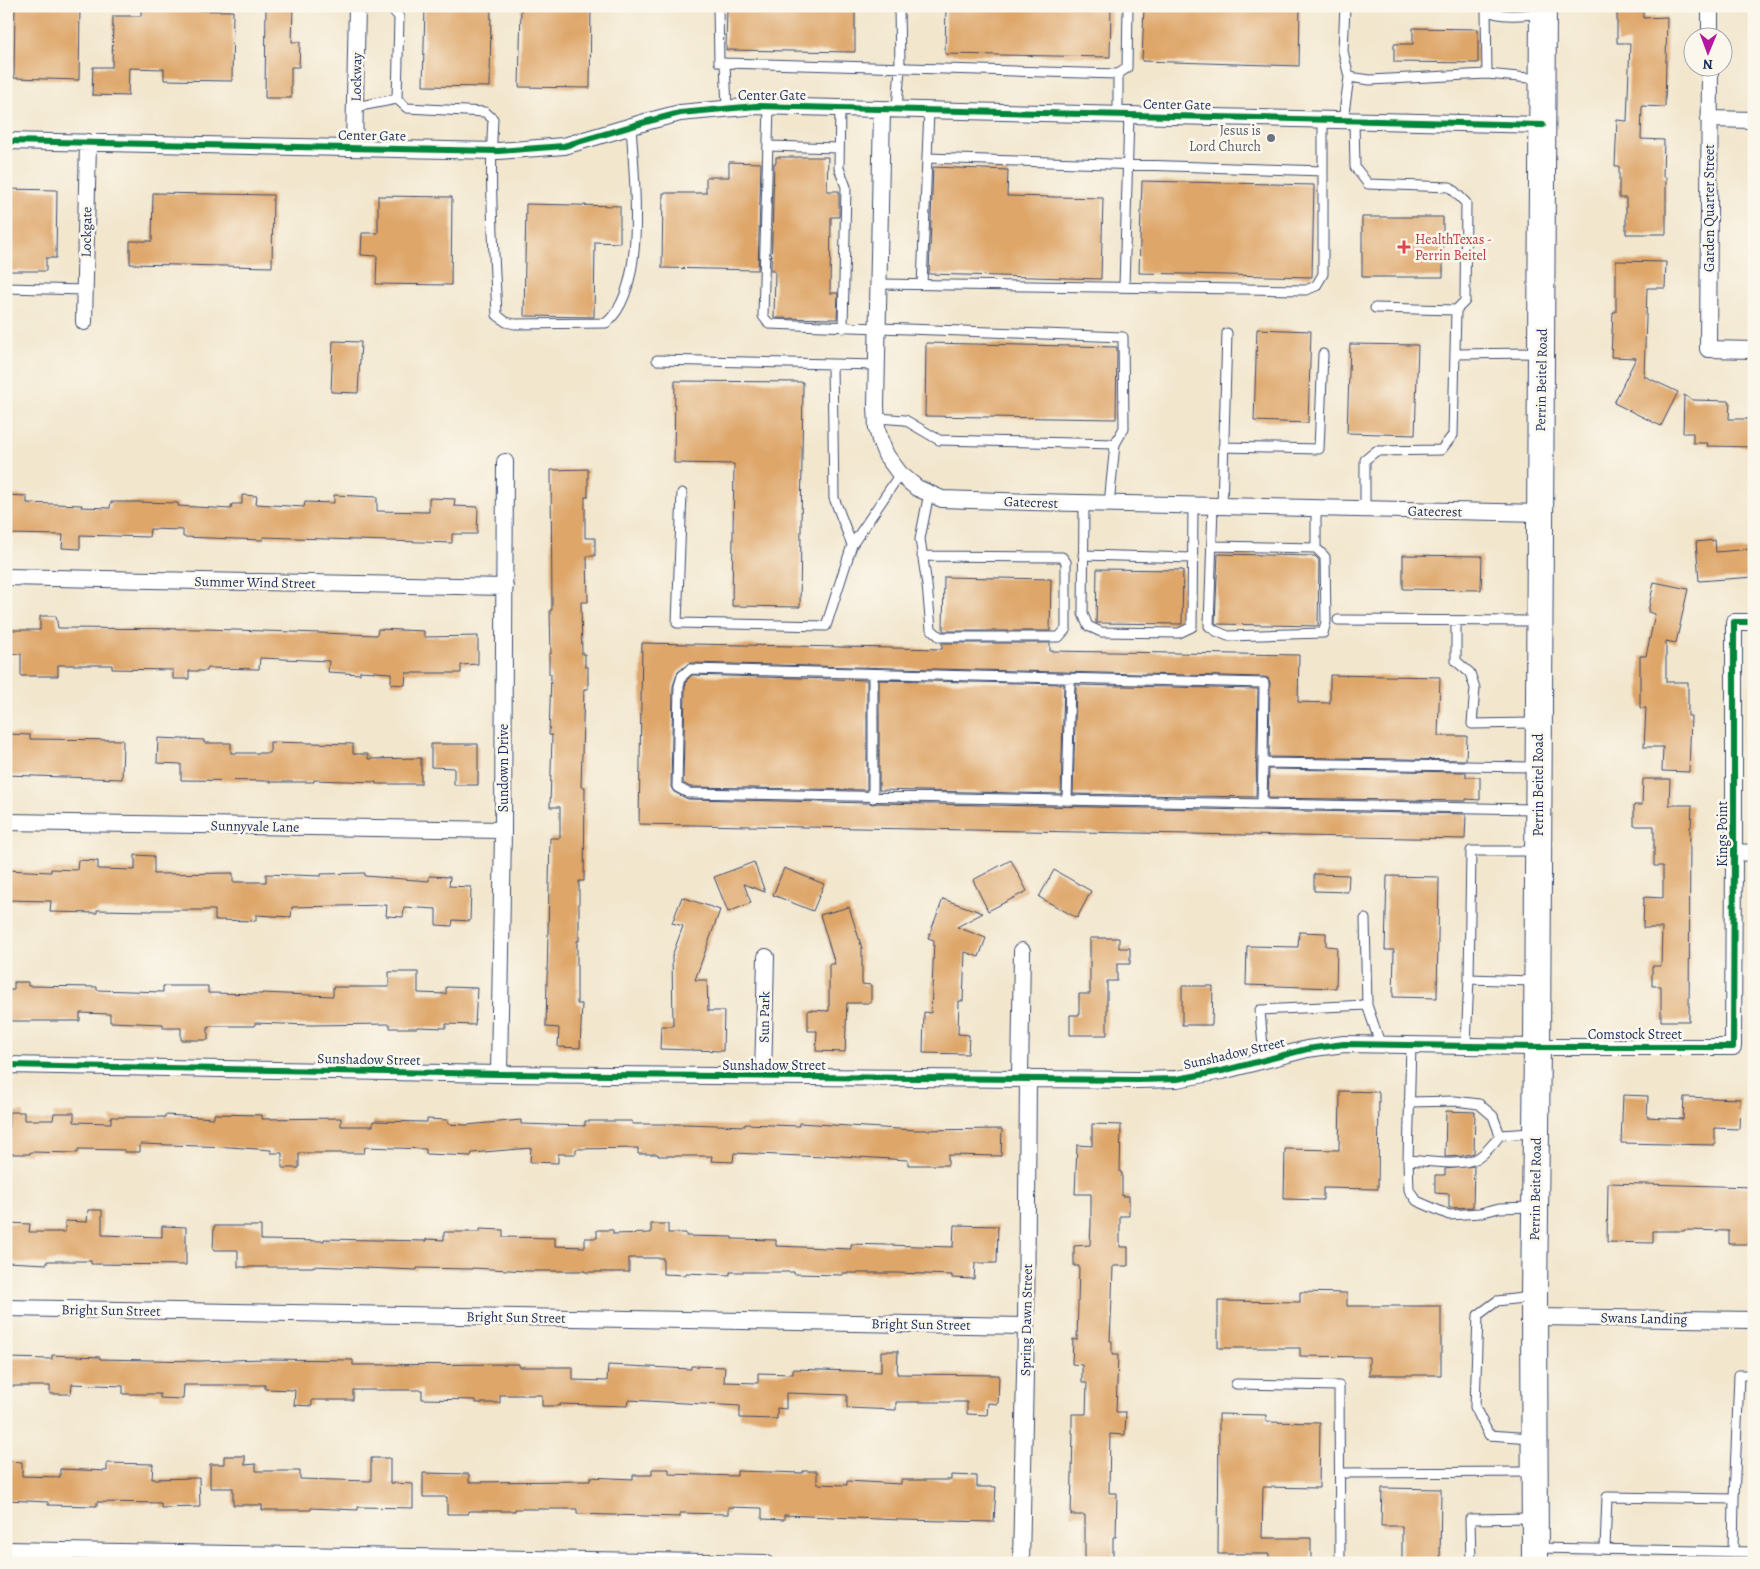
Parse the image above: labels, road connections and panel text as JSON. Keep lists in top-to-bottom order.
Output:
{
  "streets": {
    "main road": ["Perrin Beitel Road"],
    "street": [
      "Lockway",
      "Center Gate",
      "Garden Quarter Street",
      "Lockgate",
      "Gatecrest",
      "Summer Wind Street",
      "Sundown Drive",
      "Sunnyvale Lane",
      "Kings Point",
      "Sun Park",
      "Comstock Street",
      "Sunshadow Street",
      "Bright Sun Street",
      "Swans Landing",
      "Spring Dawn Street"
    ]
  },
  "crossings": [
    ["Lockway", "Center Gate"],
    ["Center Gate", "Lockgate"],
    ["Center Gate", "Perrin Beitel Road"],
    ["Center Gate", "Gatecrest"],
    ["Perrin Beitel Road", "Gatecrest"],
    ["Perrin Beitel Road", "Comstock Street"],
    ["Perrin Beitel Road", "Sunshadow Street"],
    ["Perrin Beitel Road", "Swans Landing"],
    ["Summer Wind Street", "Sundown Drive"],
    ["Sundown Drive", "Sunnyvale Lane"],
    ["Sundown Drive", "Sunshadow Street"],
    ["Kings Point", "Comstock Street"],
    ["Sun Park", "Sunshadow Street"],
    ["Comstock Street", "Sunshadow Street"],
    ["Sunshadow Street", "Spring Dawn Street"],
    ["Bright Sun Street", "Spring Dawn Street"]
  ],
  "places": {
    "other": ["Jesus is Lord Church"],
    "health": ["HealthTexas - Perrin Beitel"]
  },
  "north": "bottom"
}
